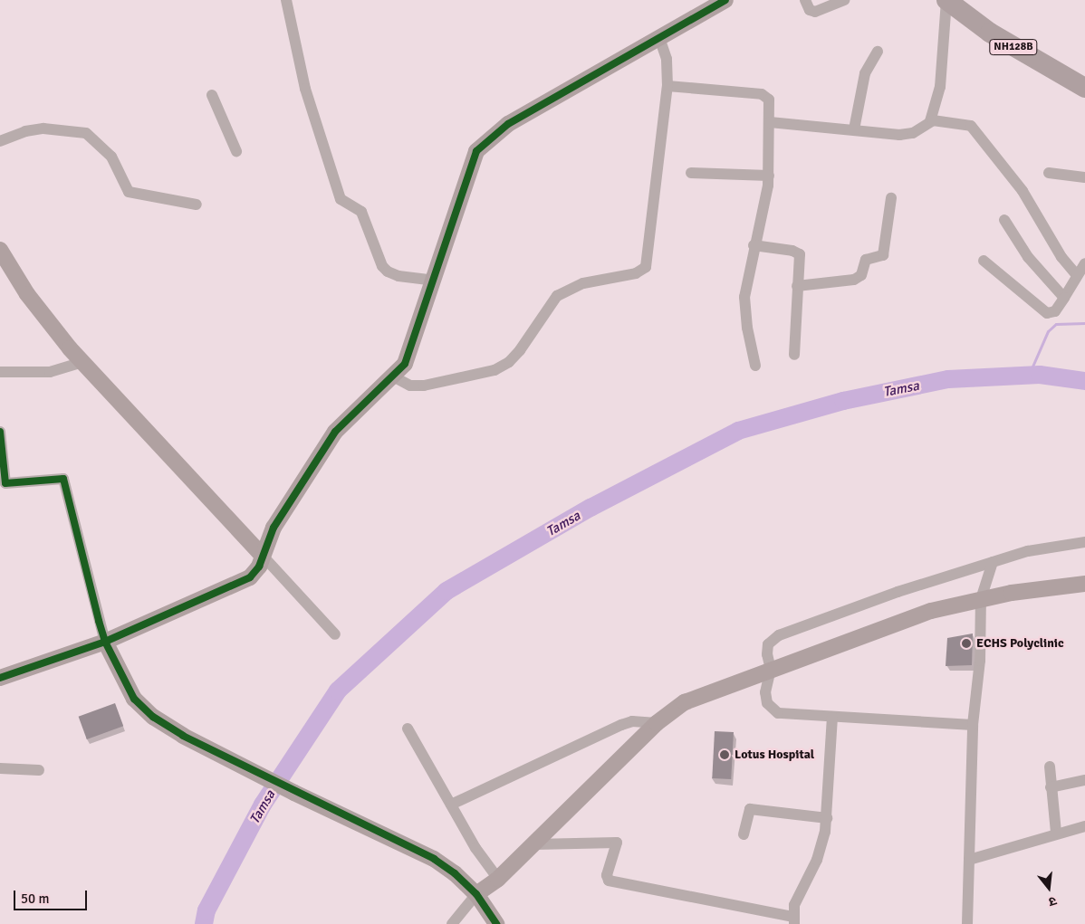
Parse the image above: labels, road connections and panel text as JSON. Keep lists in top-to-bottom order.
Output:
{
  "streets": {
    "highway": ["NH128B"]
  },
  "water": ["Tamsa"],
  "places": ["ECHS Polyclinic", "Lotus Hospital"],
  "scale_bar": "50 m",
  "north": "bottom"
}
